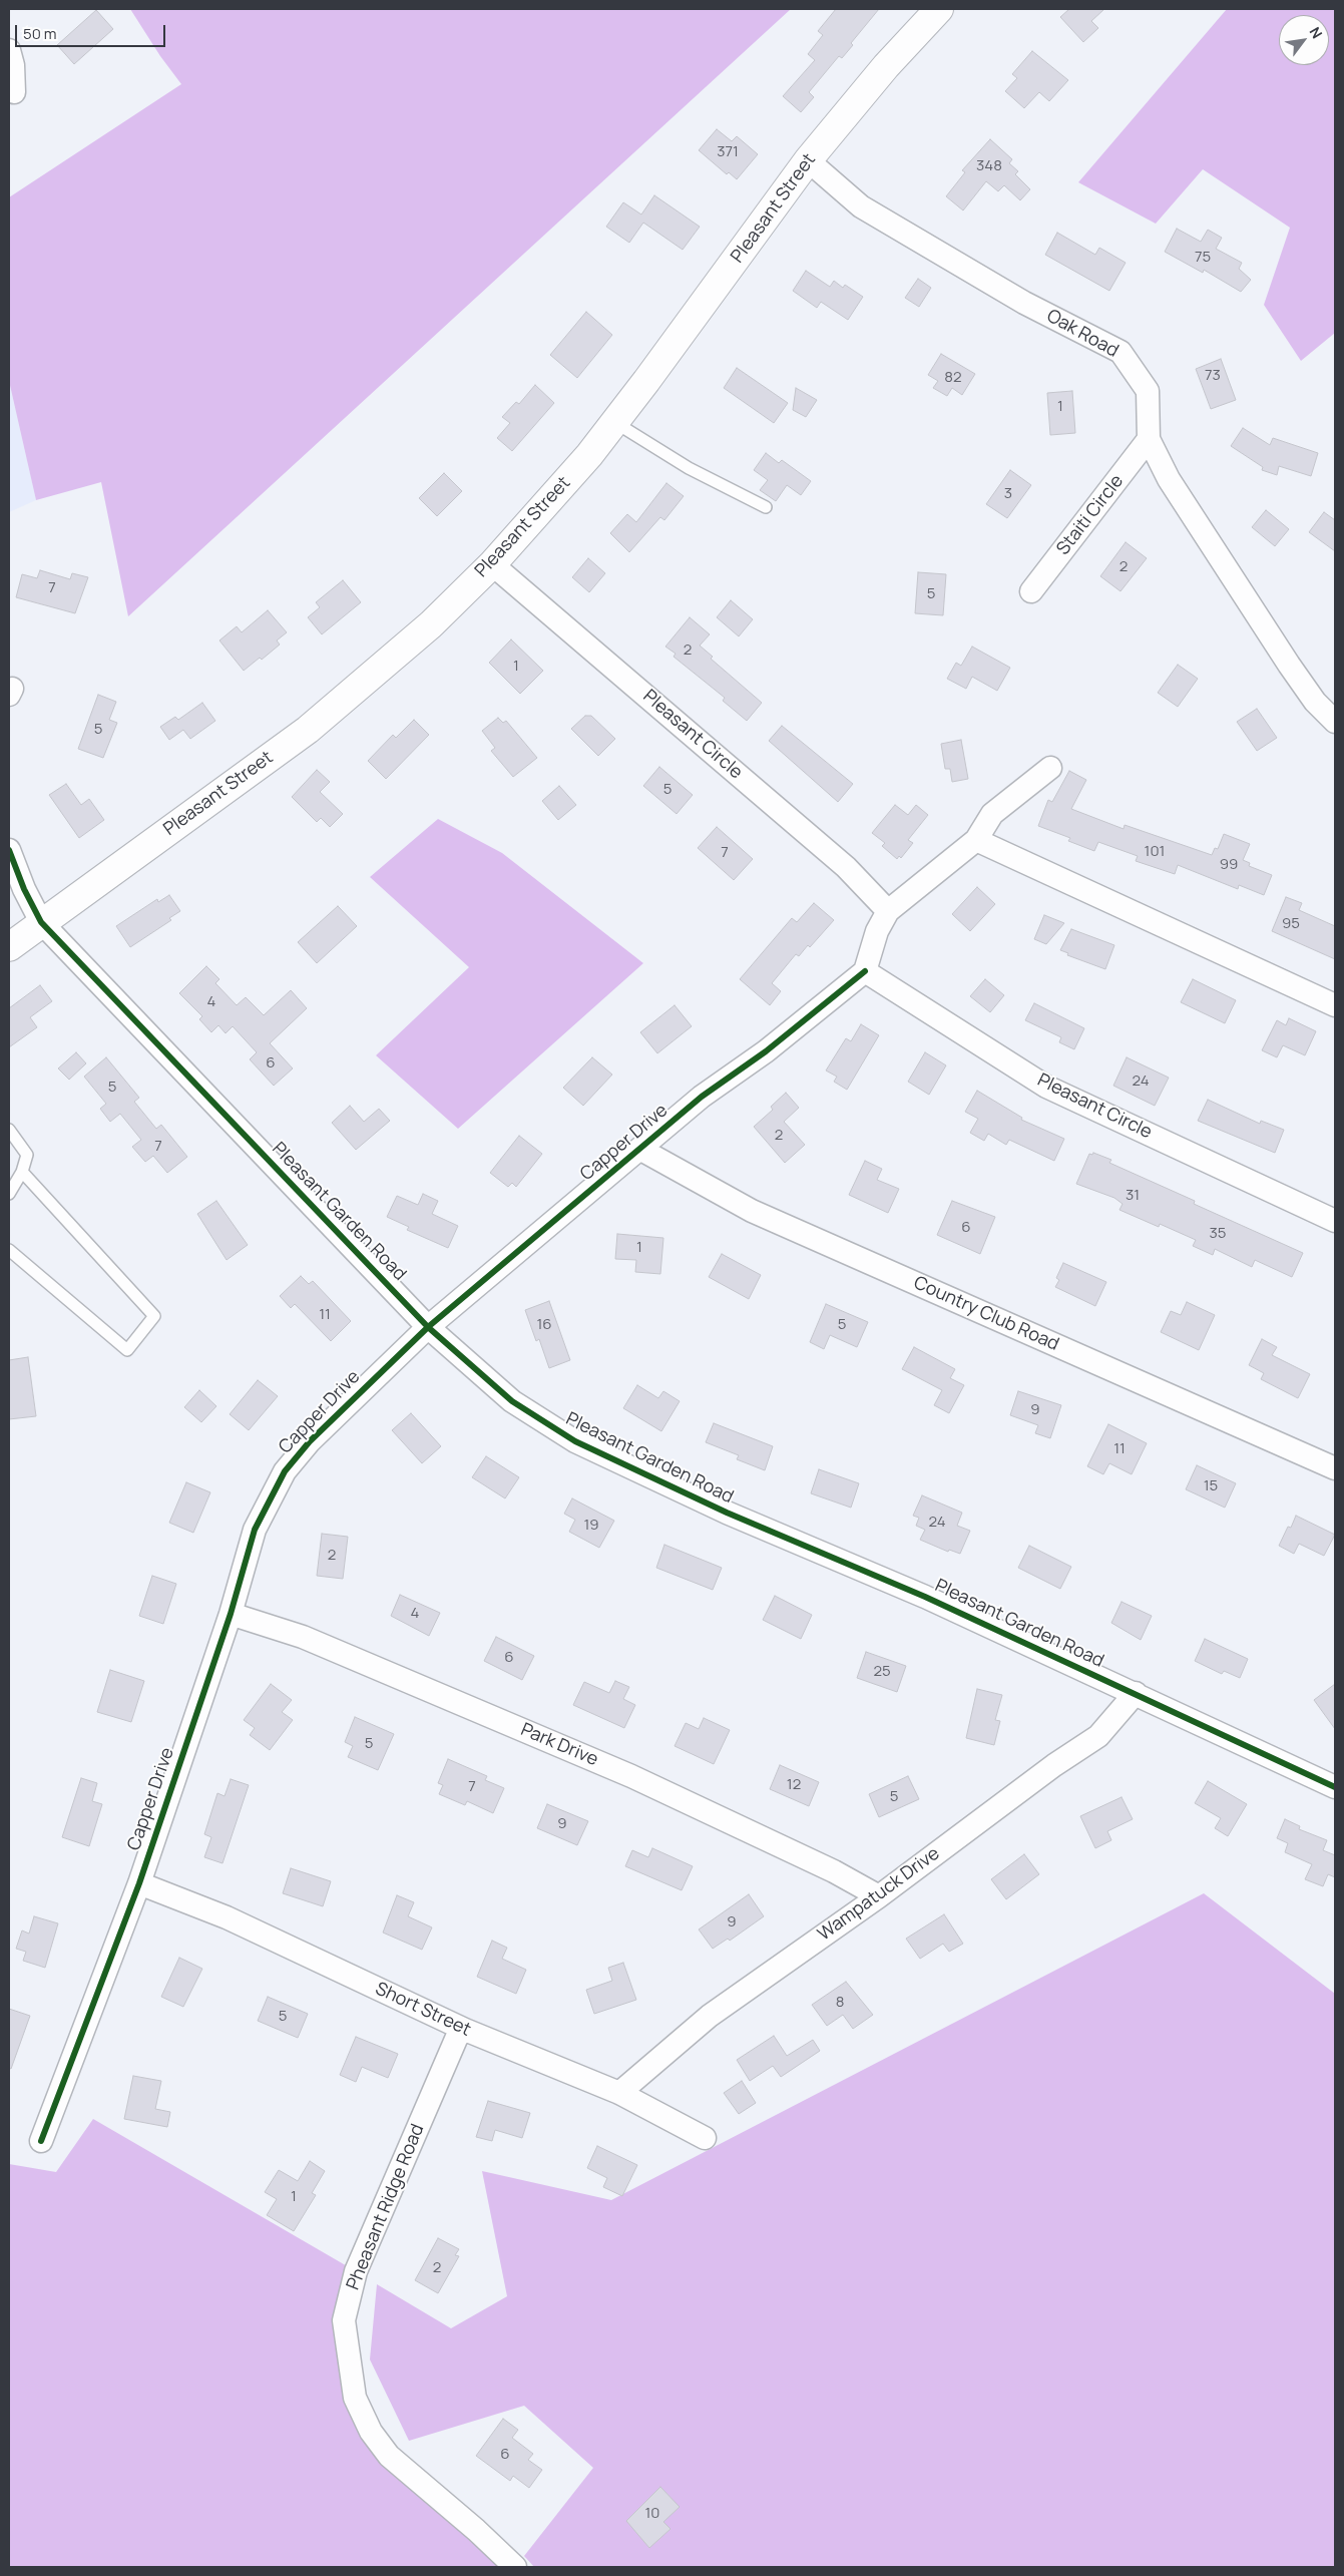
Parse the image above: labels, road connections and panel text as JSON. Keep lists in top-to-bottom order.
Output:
{
  "streets": {
    "main road": ["Pleasant Street"],
    "street": [
      "Oak Road",
      "Staiti Circle",
      "Pleasant Circle",
      "Capper Drive",
      "Pleasant Garden Road",
      "Country Club Road",
      "Park Drive",
      "Wampatuck Drive",
      "Short Street",
      "Pheasant Ridge Road"
    ]
  },
  "crossings": [
    ["Pleasant Street", "Oak Road"],
    ["Pleasant Street", "Pleasant Circle"],
    ["Pleasant Street", "Pleasant Garden Road"],
    ["Oak Road", "Staiti Circle"],
    ["Pleasant Circle", "Capper Drive"],
    ["Capper Drive", "Pleasant Garden Road"],
    ["Capper Drive", "Country Club Road"],
    ["Capper Drive", "Park Drive"],
    ["Capper Drive", "Short Street"],
    ["Pleasant Garden Road", "Wampatuck Drive"],
    ["Park Drive", "Wampatuck Drive"],
    ["Wampatuck Drive", "Short Street"],
    ["Short Street", "Pheasant Ridge Road"]
  ],
  "house_numbers": [
    "371",
    "348",
    "75",
    "73",
    "82",
    "1",
    "3",
    "2",
    "7",
    "5",
    "2",
    "1",
    "5",
    "5",
    "101",
    "7",
    "99",
    "95",
    "4",
    "6",
    "24",
    "5",
    "2",
    "7",
    "31",
    "6",
    "35",
    "1",
    "11",
    "16",
    "5",
    "9",
    "11",
    "15",
    "24",
    "19",
    "2",
    "4",
    "6",
    "25",
    "5",
    "12",
    "7",
    "5",
    "9",
    "9",
    "8",
    "5",
    "1",
    "2",
    "6",
    "10"
  ],
  "scale_bar": "50 m",
  "north": "top right"
}
